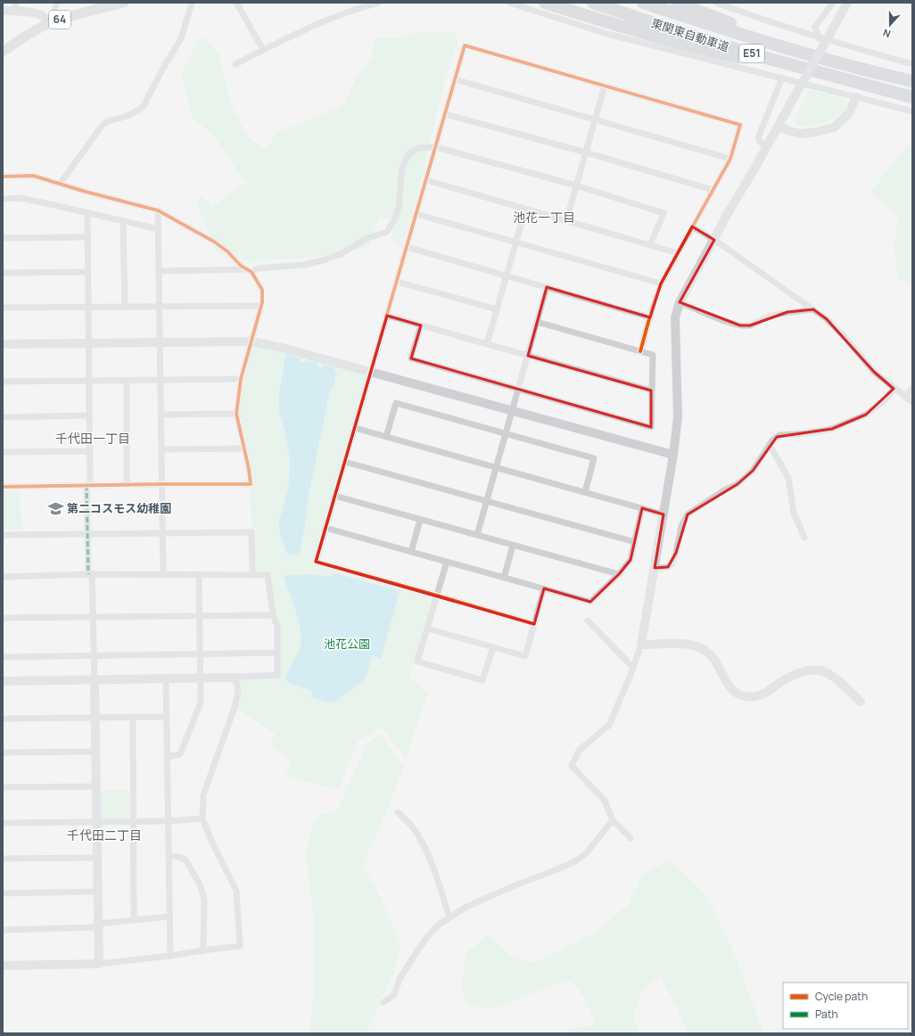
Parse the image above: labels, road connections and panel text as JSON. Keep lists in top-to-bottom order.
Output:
{
  "streets": {
    "highway": ["東関東自動車道", "E51"],
    "main road": ["64"]
  },
  "districts": ["池花一丁目", "千代田一丁目", "千代田二丁目"],
  "parks": ["池花公園"],
  "places": {
    "school or university": ["第二コスモス幼稚園"]
  },
  "legend": ["Cycle path", "Path"],
  "north": "bottom"
}
